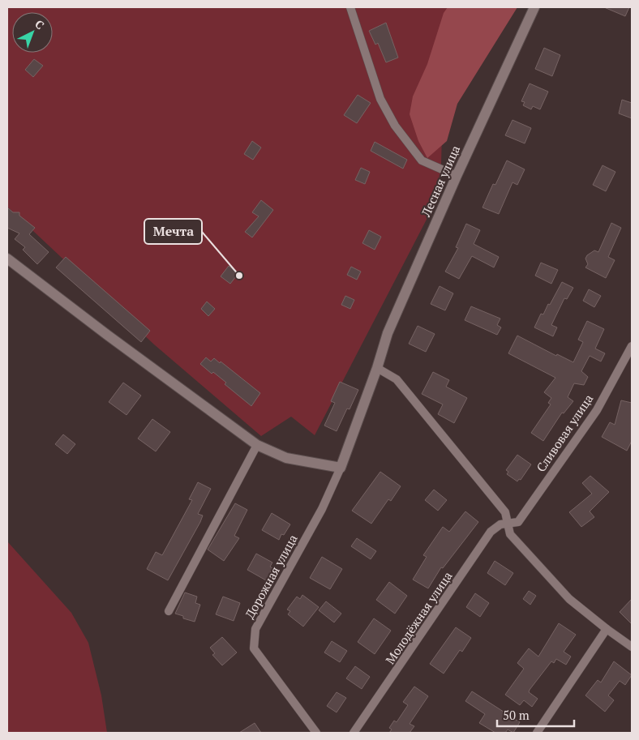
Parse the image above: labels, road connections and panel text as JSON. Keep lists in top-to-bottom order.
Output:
{
  "streets": {
    "street": [
      "Лесная улица",
      "Сливовая улица",
      "Дорожная улица",
      "Молодёжная улица"
    ]
  },
  "crossings": [
    ["Лесная улица", "Дорожная улица"],
    ["Сливовая улица", "Молодёжная улица"]
  ],
  "places": ["Мечта"],
  "scale_bar": "50 m",
  "north": "top right"
}
